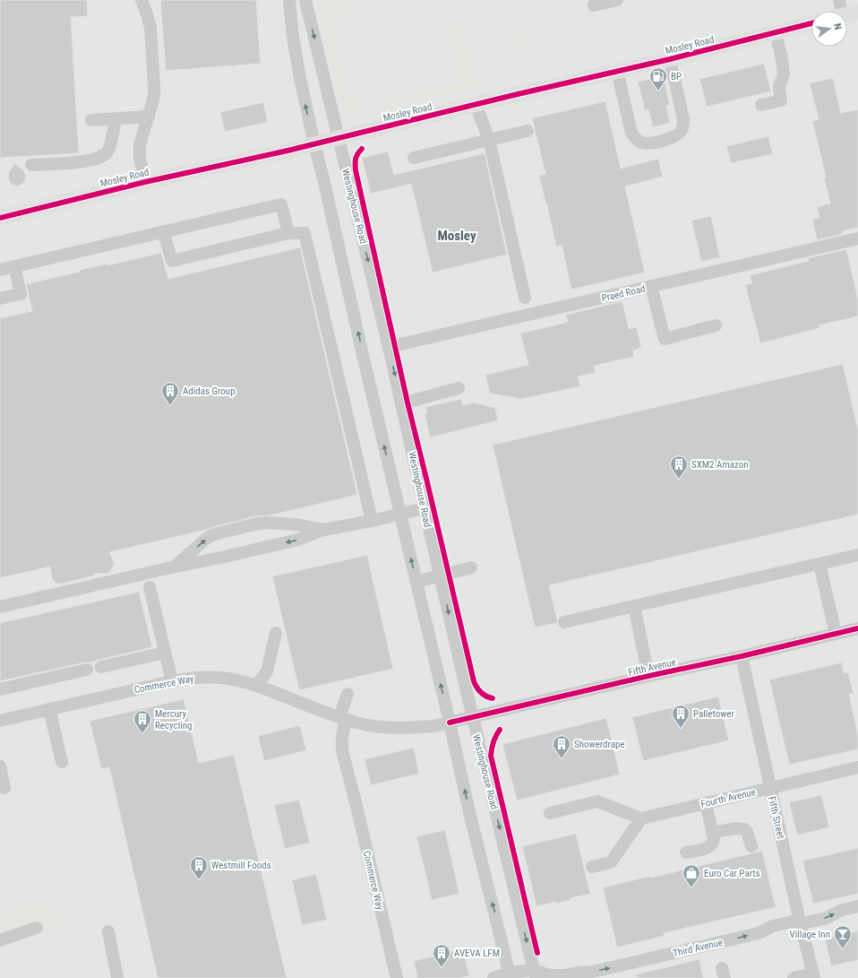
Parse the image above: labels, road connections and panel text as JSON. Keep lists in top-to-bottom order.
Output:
{
  "streets": {
    "main road": ["Mosley Road"],
    "street": [
      "Westinghouse Road",
      "Praed Road",
      "Fifth Avenue",
      "Commerce Way",
      "Fourth Avenue",
      "Fifth Street",
      "Third Avenue"
    ]
  },
  "crossings": [
    ["Mosley Road", "Westinghouse Road"],
    ["Westinghouse Road", "Praed Road"],
    ["Westinghouse Road", "Fifth Avenue"],
    ["Westinghouse Road", "Third Avenue"],
    ["Fifth Avenue", "Commerce Way"],
    ["Fifth Avenue", "Fifth Street"],
    ["Fourth Avenue", "Fifth Street"],
    ["Fifth Street", "Third Avenue"]
  ],
  "one_way": ["Third Avenue"],
  "districts": ["Mosley"],
  "places": {
    "fuel station": ["BP"],
    "building": [
      "Adidas Group",
      "SXM2 Amazon",
      "Palletower",
      "Mercury Recycling",
      "Showerdrape",
      "Westmill Foods",
      "AVEVA LFM"
    ],
    "shop": ["Euro Car Parts"],
    "bar": ["Village Inn"]
  },
  "north": "right"
}
